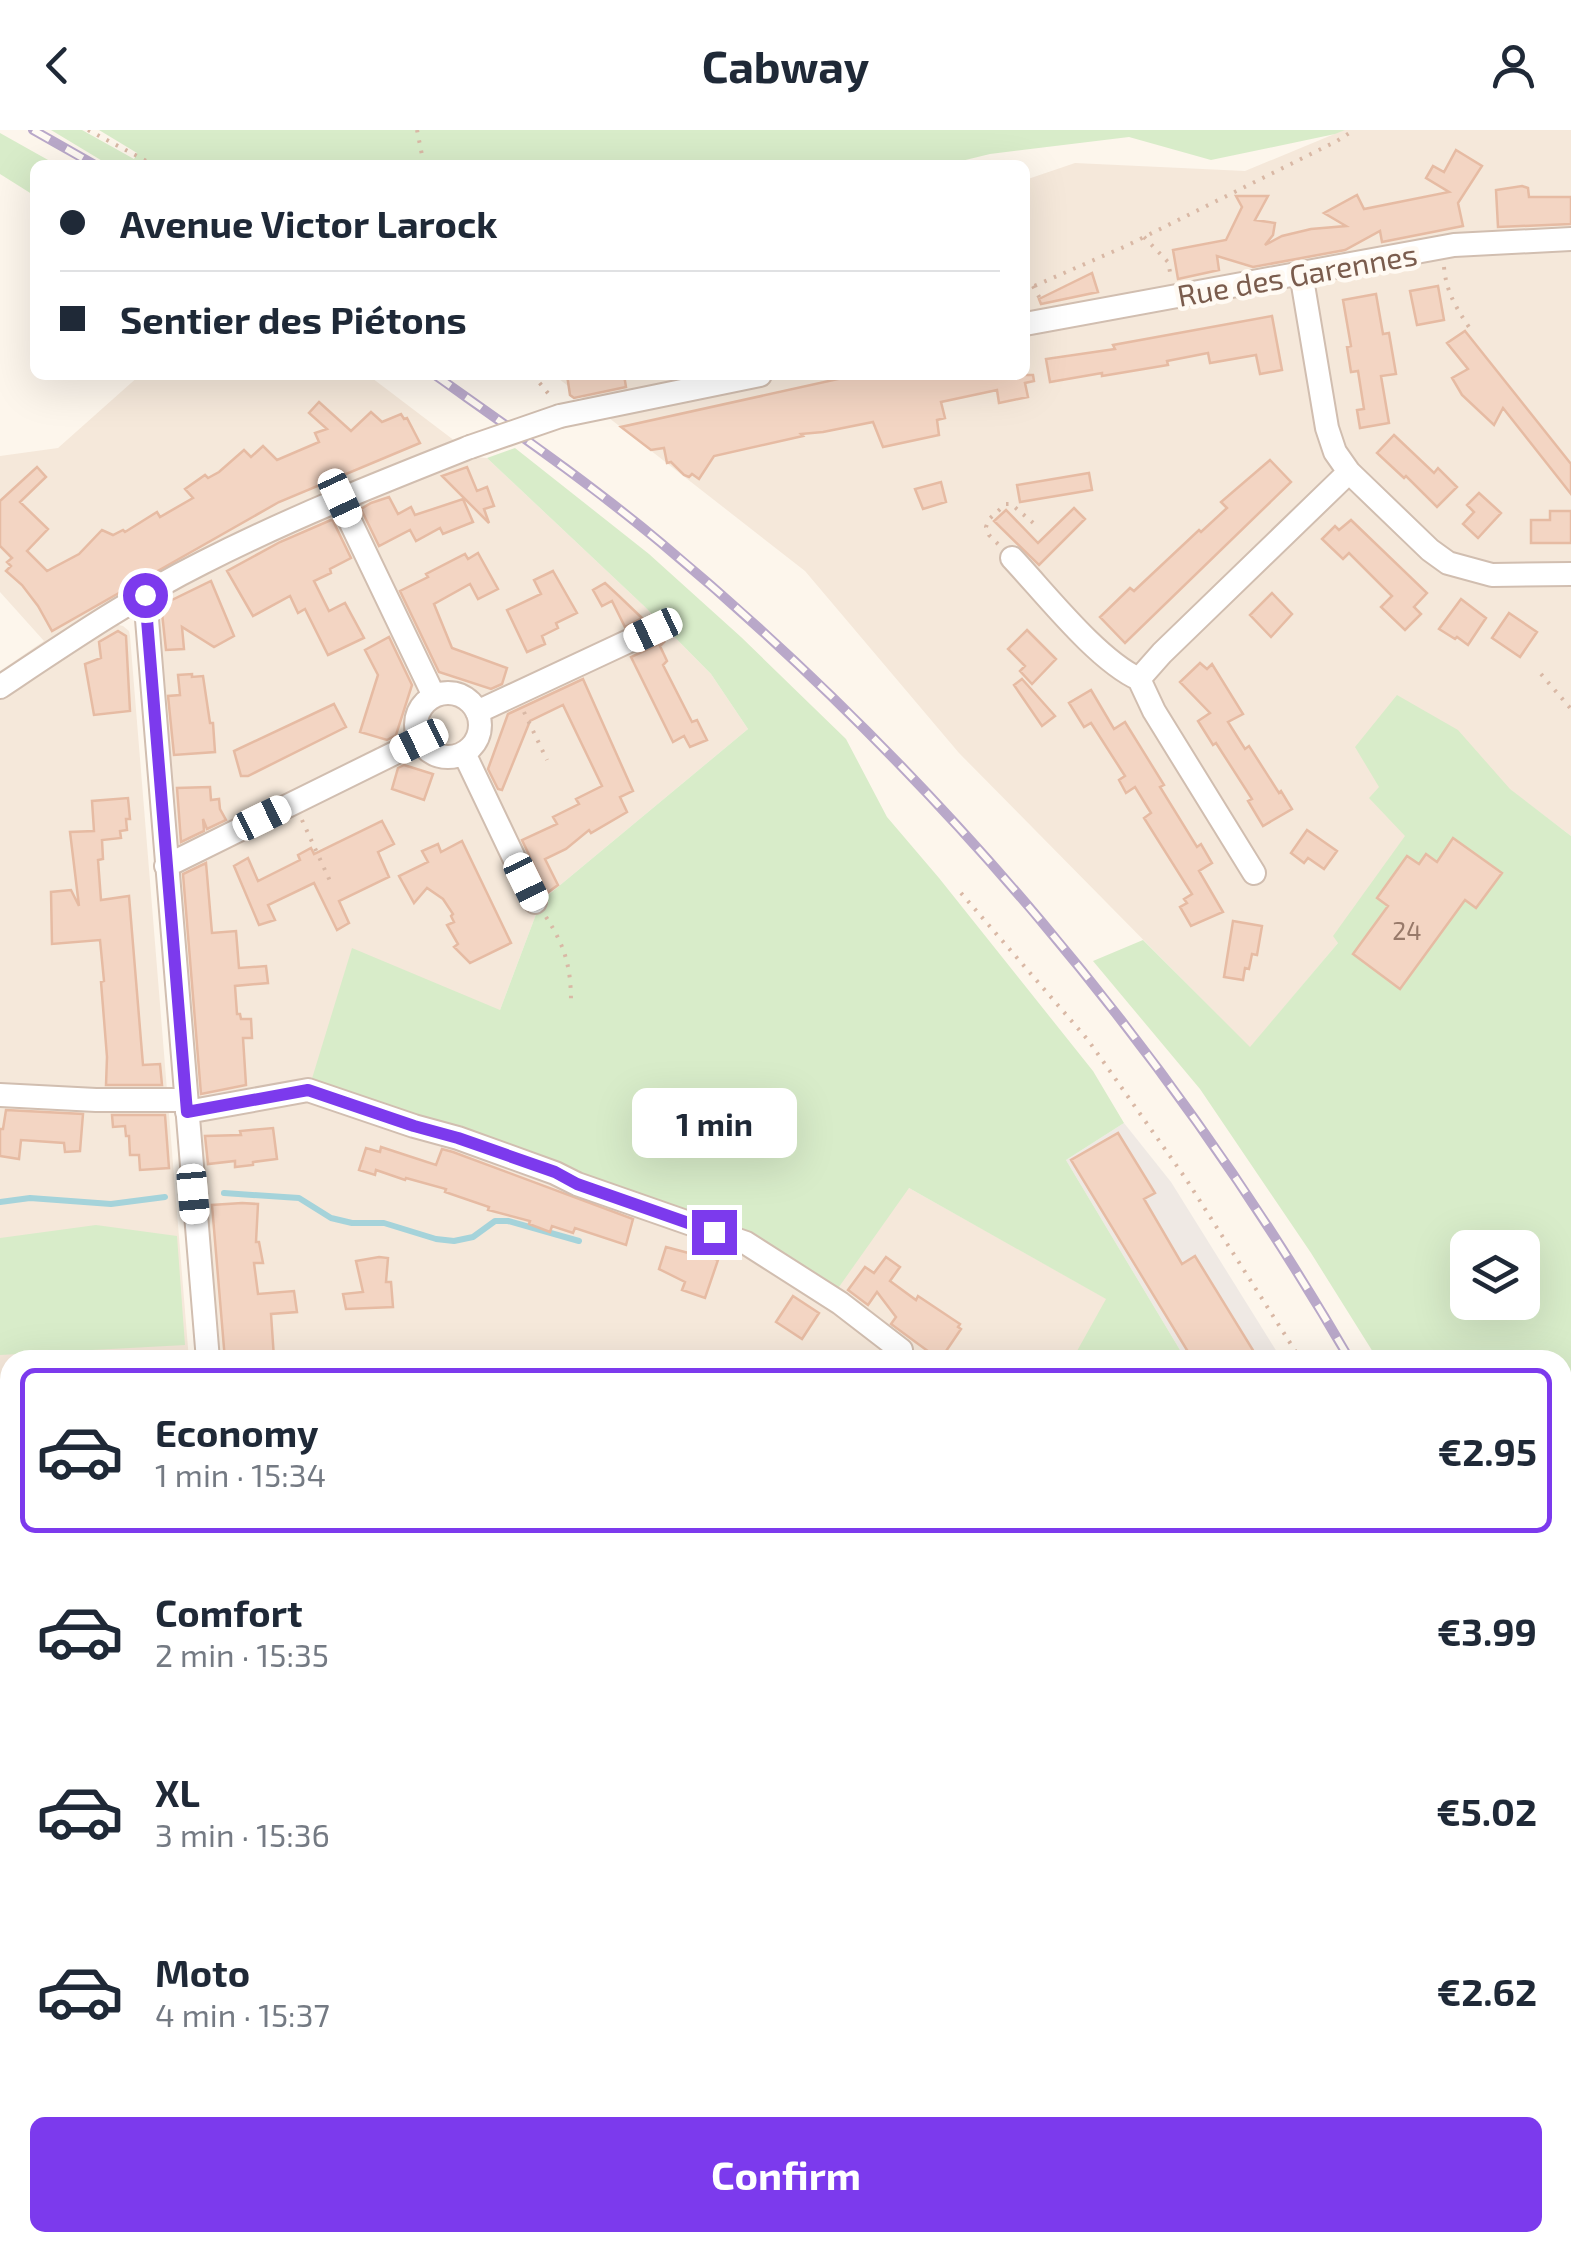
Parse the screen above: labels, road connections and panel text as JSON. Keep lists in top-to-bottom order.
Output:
{
  "streets": {
    "street": ["Rue des Garennes"]
  },
  "house_numbers": ["24"],
  "page": {
    "header": "Cabway",
    "banner": ["Avenue Victor Larock", "Sentier des Piétons"],
    "bubble": "1 min",
    "list": [
      {
        "name": "Economy",
        "note": "1 min · 15:34",
        "value": "€2.95"
      },
      {
        "name": "Comfort",
        "note": "2 min · 15:35",
        "value": "€3.99"
      },
      {
        "name": "XL",
        "note": "3 min · 15:36",
        "value": "€5.02"
      },
      {
        "name": "Moto",
        "note": "4 min · 15:37",
        "value": "€2.62"
      }
    ],
    "buttons": "Confirm"
  }
}
